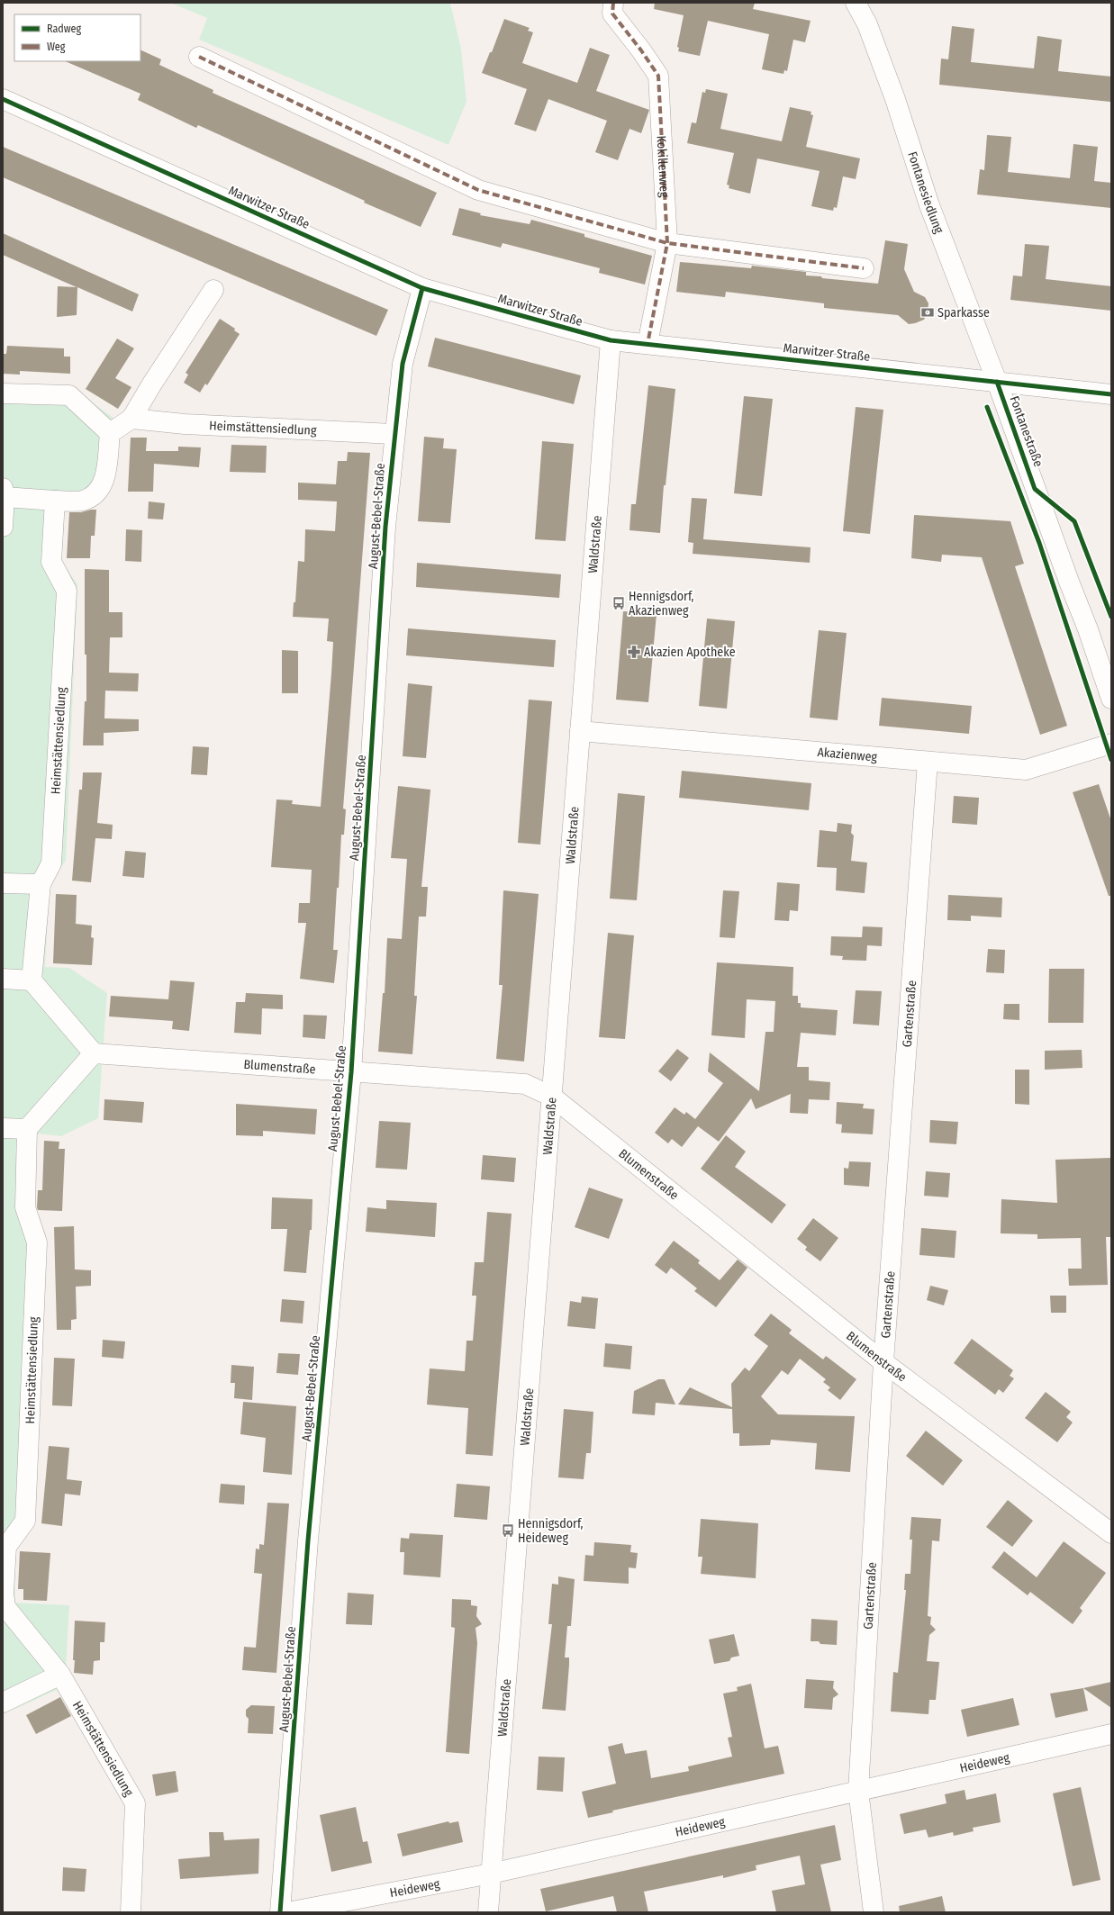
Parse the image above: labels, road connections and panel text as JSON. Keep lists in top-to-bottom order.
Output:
{
  "streets": {
    "street": [
      "Kokillenweg",
      "Fontanesiedlung",
      "Marwitzer Straße",
      "Heimstättensiedlung",
      "Fontanestraße",
      "August-Bebel-Straße",
      "Waldstraße",
      "Akazienweg",
      "Gartenstraße",
      "Blumenstraße",
      "Heideweg"
    ]
  },
  "crossings": [
    ["Kokillenweg", "Marwitzer Straße"],
    ["Fontanesiedlung", "Marwitzer Straße"],
    ["Fontanesiedlung", "Fontanestraße"],
    ["Marwitzer Straße", "Fontanestraße"],
    ["Marwitzer Straße", "August-Bebel-Straße"],
    ["Marwitzer Straße", "Waldstraße"],
    ["Heimstättensiedlung", "August-Bebel-Straße"],
    ["August-Bebel-Straße", "Blumenstraße"],
    ["Waldstraße", "Akazienweg"],
    ["Waldstraße", "Blumenstraße"],
    ["Waldstraße", "Heideweg"],
    ["Akazienweg", "Gartenstraße"],
    ["Gartenstraße", "Blumenstraße"],
    ["Gartenstraße", "Heideweg"]
  ],
  "places": {
    "bank": ["Sparkasse"],
    "bus stop": ["Hennigsdorf, Akazienweg", "Hennigsdorf, Heideweg"],
    "pharmacy": ["Akazien Apotheke"]
  },
  "legend": ["Radweg", "Weg"]
}
